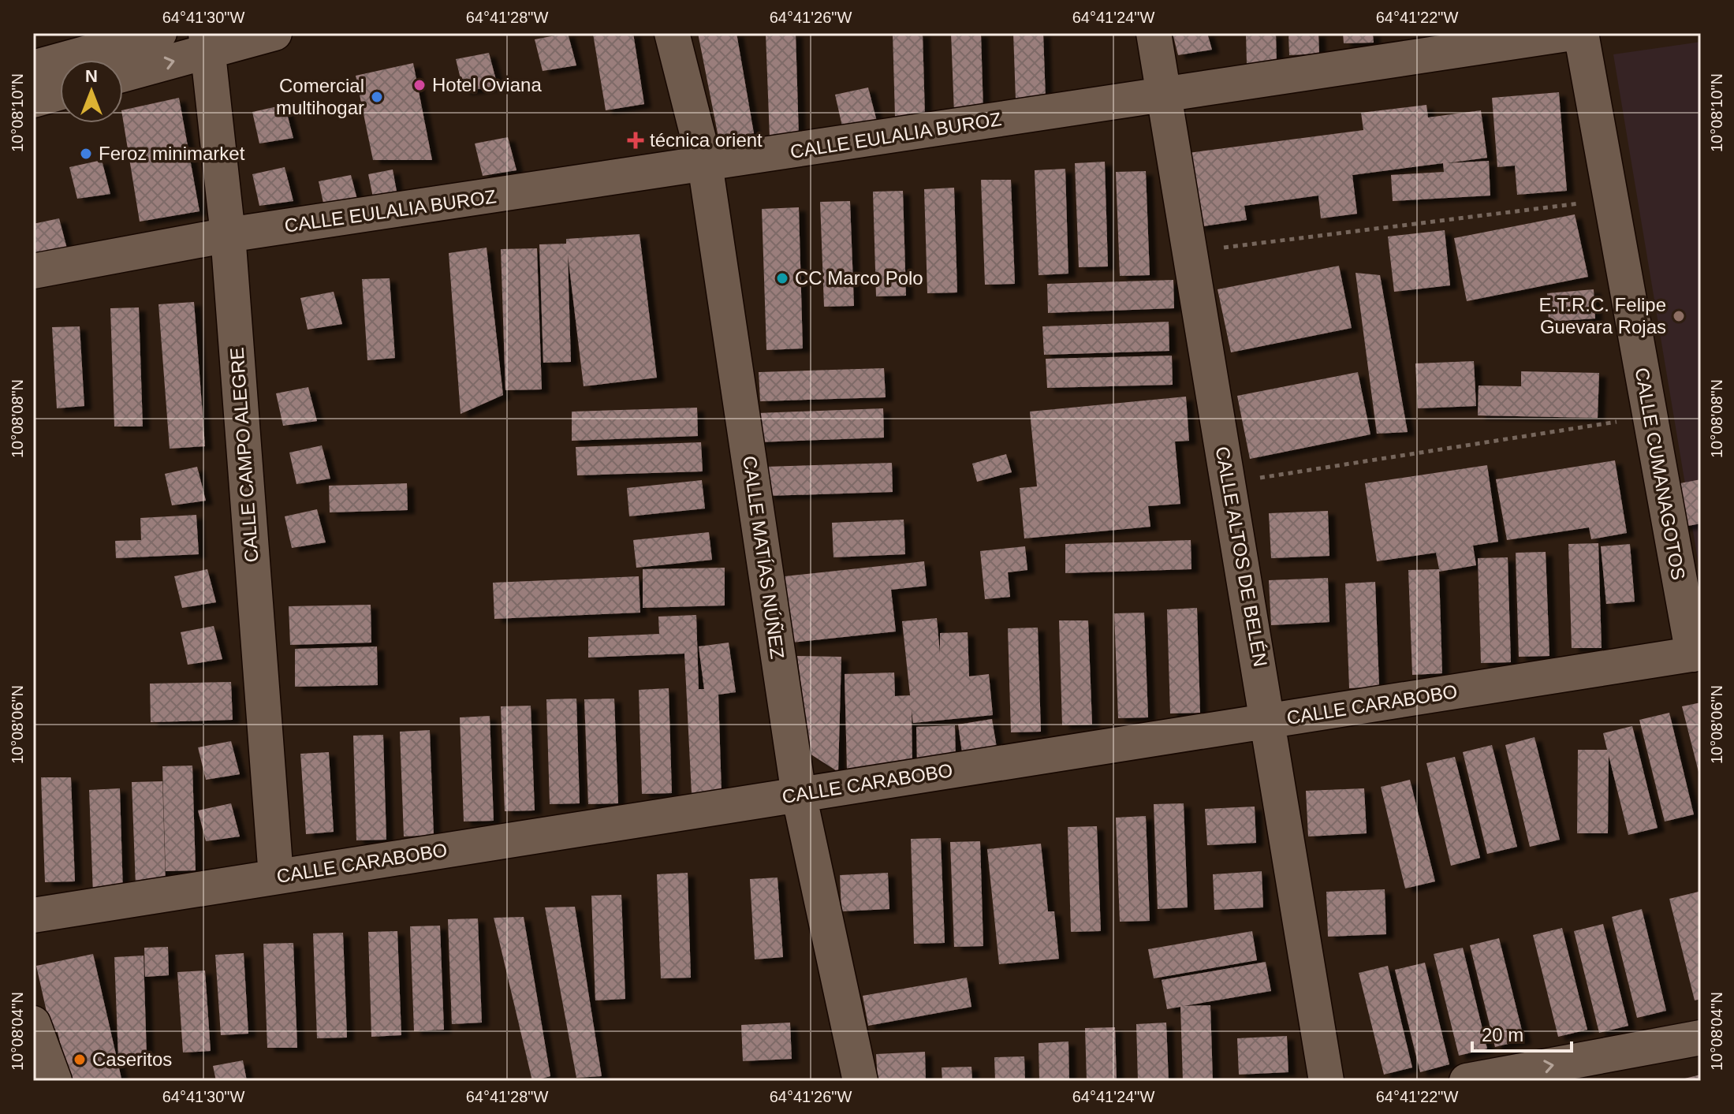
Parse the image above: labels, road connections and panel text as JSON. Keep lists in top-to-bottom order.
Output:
{
  "streets": {
    "street": [
      "CALLE EULALIA BUROZ",
      "CALLE CAMPO ALEGRE",
      "CALLE CUMANAGOTOS",
      "CALLE ALTOS DE BELÉN",
      "CALLE MATÍAS NÚÑEZ",
      "CALLE CARABOBO"
    ]
  },
  "crossings": [
    ["CALLE EULALIA BUROZ", "CALLE CAMPO ALEGRE"],
    ["CALLE EULALIA BUROZ", "CALLE ALTOS DE BELÉN"],
    ["CALLE EULALIA BUROZ", "CALLE MATÍAS NÚÑEZ"],
    ["CALLE CAMPO ALEGRE", "CALLE CARABOBO"],
    ["CALLE CUMANAGOTOS", "CALLE CARABOBO"],
    ["CALLE ALTOS DE BELÉN", "CALLE CARABOBO"],
    ["CALLE MATÍAS NÚÑEZ", "CALLE CARABOBO"]
  ],
  "places": {
    "other": [
      "Hotel Oviana",
      "Comercial multihogar",
      "Feroz minimarket",
      "CC Marco Polo",
      "E.T.R.C. Felipe Guevara Rojas",
      "Caseritos"
    ],
    "health": ["técnica orient"]
  },
  "scale_bar": "20 m",
  "north": "top",
  "coordinates": [
    "64°41'30\"W",
    "64°41'28\"W",
    "64°41'26\"W",
    "64°41'24\"W",
    "64°41'22\"W",
    "10°08'10\"N",
    "10°08'08\"N",
    "10°08'06\"N",
    "10°08'04\"N"
  ]
}
